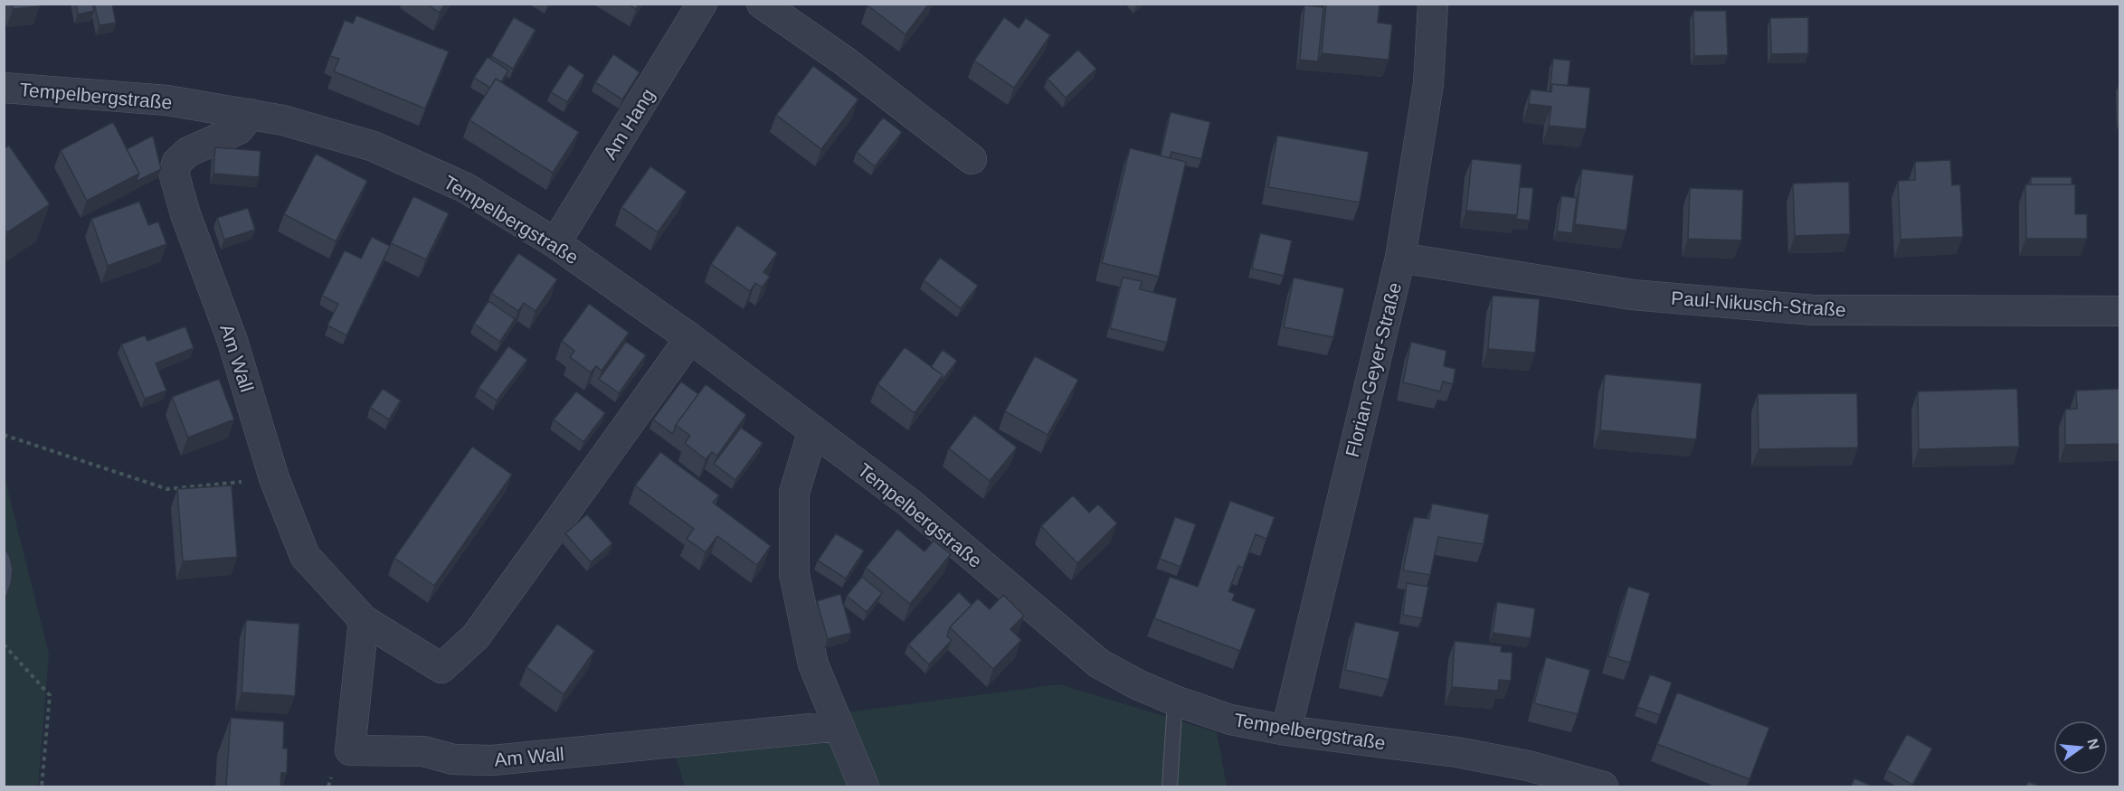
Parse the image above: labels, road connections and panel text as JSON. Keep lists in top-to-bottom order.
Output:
{
  "streets": {
    "street": [
      "Tempelbergstraße",
      "Am Hang",
      "Paul-Nikusch-Straße",
      "Am Wall",
      "Florian-Geyer-Straße"
    ]
  },
  "crossings": [
    ["Tempelbergstraße", "Am Hang"],
    ["Tempelbergstraße", "Am Wall"],
    ["Tempelbergstraße", "Florian-Geyer-Straße"],
    ["Paul-Nikusch-Straße", "Florian-Geyer-Straße"]
  ],
  "north": "right"
}
